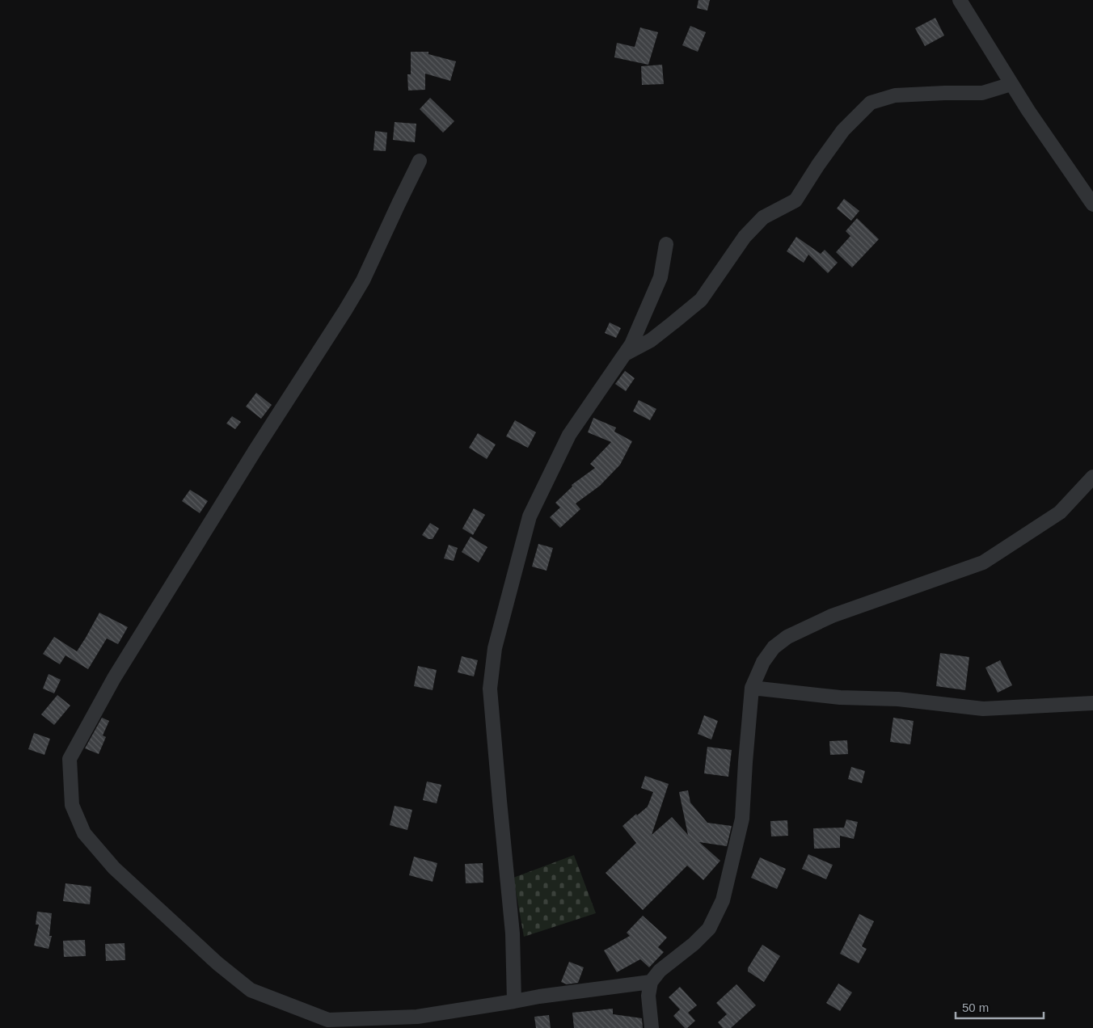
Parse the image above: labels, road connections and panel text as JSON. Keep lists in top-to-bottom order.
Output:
{
  "scale_bar": "50 m"
}
